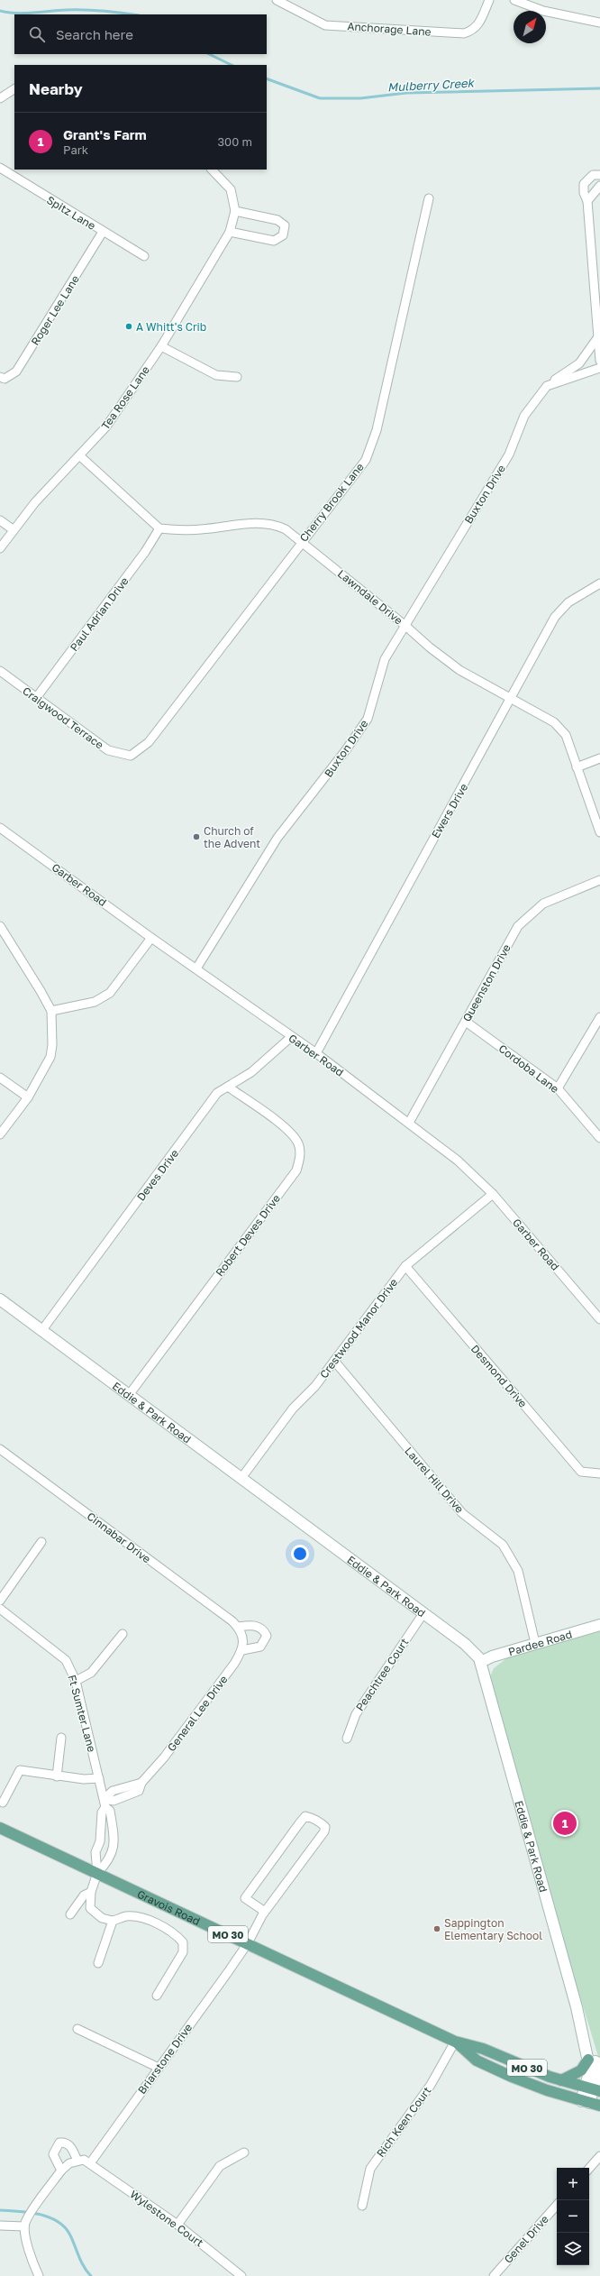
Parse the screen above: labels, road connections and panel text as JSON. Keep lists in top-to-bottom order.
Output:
{
  "streets": {
    "main road": ["Gravois Road", "MO 30"],
    "street": [
      "Anchorage Lane",
      "Spitz Lane",
      "Roger Lee Lane",
      "Tea Rose Lane",
      "Buxton Drive",
      "Cherry Brook Lane",
      "Lawndale Drive",
      "Paul Adrian Drive",
      "Craigwood Terrace",
      "Ewers Drive",
      "Garber Road",
      "Queenston Drive",
      "Cordoba Lane",
      "Deves Drive",
      "Robert Deves Drive",
      "Crestwood Manor Drive",
      "Desmond Drive",
      "Eddie & Park Road",
      "Laurel Hill Drive",
      "Cinnabar Drive",
      "Pardee Road",
      "Peachtree Court",
      "Ft Sumter Lane",
      "General Lee Drive",
      "Briarstone Drive",
      "Rich Keen Court",
      "Wylestone Court",
      "Genel Drive"
    ]
  },
  "crossings": [
    ["Spitz Lane", "Roger Lee Lane"],
    ["Buxton Drive", "Lawndale Drive"],
    ["Buxton Drive", "Garber Road"],
    ["Cherry Brook Lane", "Lawndale Drive"],
    ["Cherry Brook Lane", "Craigwood Terrace"],
    ["Lawndale Drive", "Paul Adrian Drive"],
    ["Lawndale Drive", "Ewers Drive"],
    ["Paul Adrian Drive", "Craigwood Terrace"],
    ["Ewers Drive", "Garber Road"],
    ["Garber Road", "Queenston Drive"],
    ["Garber Road", "Deves Drive"],
    ["Garber Road", "Crestwood Manor Drive"],
    ["Queenston Drive", "Cordoba Lane"],
    ["Deves Drive", "Robert Deves Drive"],
    ["Deves Drive", "Eddie & Park Road"],
    ["Robert Deves Drive", "Eddie & Park Road"],
    ["Crestwood Manor Drive", "Desmond Drive"],
    ["Crestwood Manor Drive", "Eddie & Park Road"],
    ["Crestwood Manor Drive", "Laurel Hill Drive"],
    ["Eddie & Park Road", "Pardee Road"],
    ["Eddie & Park Road", "Peachtree Court"],
    ["Eddie & Park Road", "Gravois Road"],
    ["Laurel Hill Drive", "Pardee Road"],
    ["Ft Sumter Lane", "General Lee Drive"],
    ["Ft Sumter Lane", "Gravois Road"],
    ["Gravois Road", "Briarstone Drive"],
    ["Gravois Road", "Rich Keen Court"],
    ["Briarstone Drive", "Wylestone Court"]
  ],
  "water": ["Mulberry Creek"],
  "places": ["A Whitt's Crib", "Church of the Advent", "Sappington Elementary School"],
  "north": "top right",
  "page": {
    "search": "Search here",
    "heading": "Nearby",
    "list": [
      {
        "mark": "1",
        "name": "Grant's Farm",
        "note": "Park",
        "value": "300 m"
      }
    ],
    "pins": "1",
    "map_buttons": ["+", "−"]
  }
}
